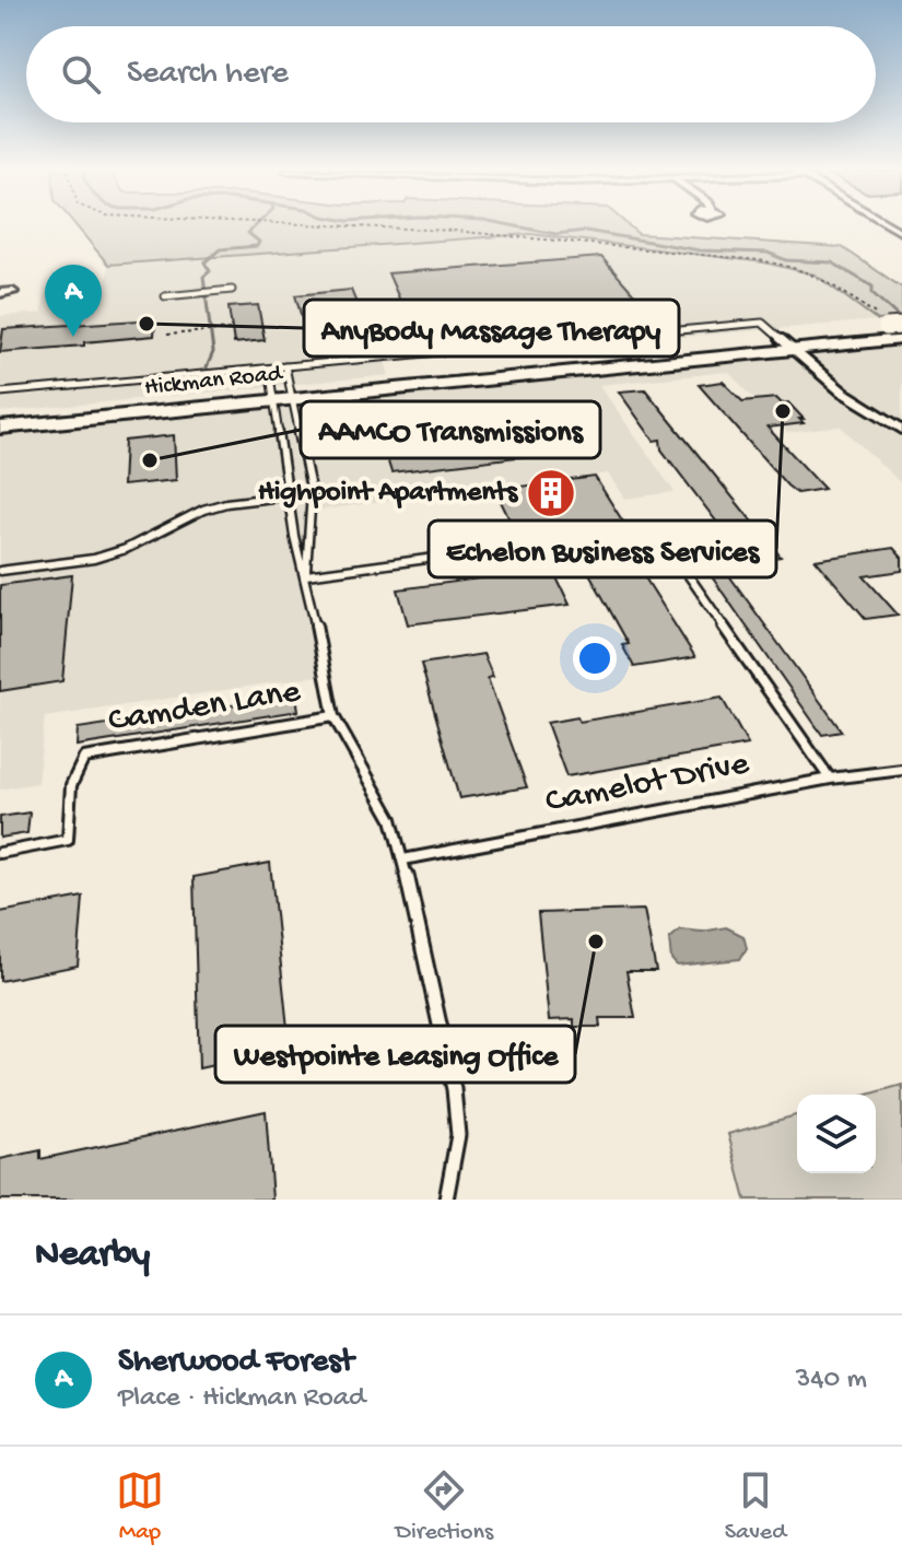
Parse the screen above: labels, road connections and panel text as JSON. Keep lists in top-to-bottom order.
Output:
{
  "streets": {
    "main road": ["Hickman Road"],
    "lane": ["Camden Lane", "Camelot Drive"]
  },
  "places": {
    "other": [
      "AnyBody Massage Therapy",
      "Echelon Business Services",
      "AAMCO Transmissions",
      "Westpointe Leasing Office"
    ],
    "building": ["Highpoint Apartments"]
  },
  "page": {
    "search": "Search here",
    "pins": "A",
    "heading": "Nearby",
    "list": [
      {
        "mark": "A",
        "name": "Sherwood Forest",
        "note": "Place · Hickman Road",
        "value": "340 m"
      }
    ],
    "nav": ["Map", "Directions", "Saved"]
  }
}
